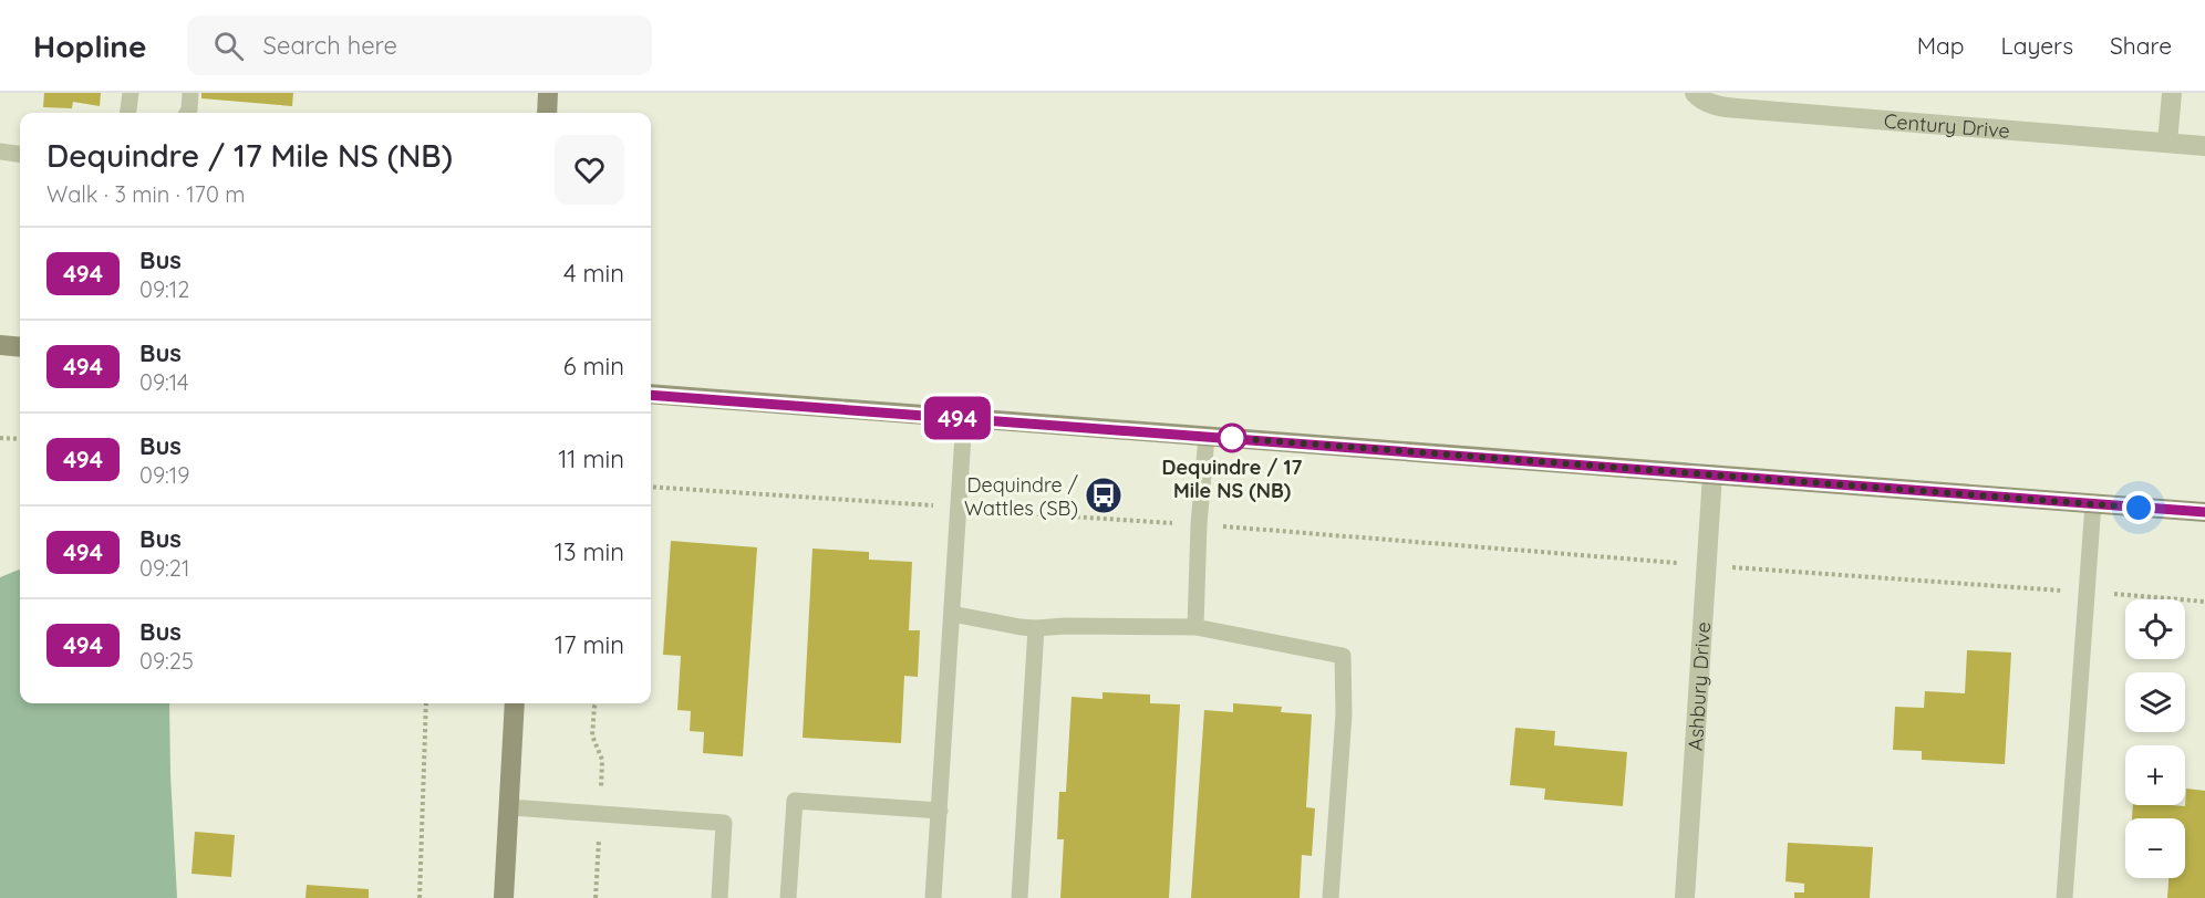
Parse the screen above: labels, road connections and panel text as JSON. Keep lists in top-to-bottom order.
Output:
{
  "streets": {
    "street": ["Century Drive", "Ashbury Drive"]
  },
  "places": {
    "other": ["Dequindre / 17 Mile NS (NB)"],
    "bus stop": ["Dequindre / Wattles (SB)"]
  },
  "lines": ["bus line 494"],
  "page": {
    "header": "Hopline",
    "search": "Search here",
    "nav": ["Map", "Layers", "Share"],
    "on_map": "494",
    "heading": ["Dequindre / 17 Mile NS (NB)", "Walk · 3 min · 170 m"],
    "list": [
      {
        "mark": "494",
        "name": "Bus",
        "note": "09:12",
        "value": "4 min"
      },
      {
        "mark": "494",
        "name": "Bus",
        "note": "09:14",
        "value": "6 min"
      },
      {
        "mark": "494",
        "name": "Bus",
        "note": "09:19",
        "value": "11 min"
      },
      {
        "mark": "494",
        "name": "Bus",
        "note": "09:21",
        "value": "13 min"
      },
      {
        "mark": "494",
        "name": "Bus",
        "note": "09:25",
        "value": "17 min"
      }
    ],
    "map_buttons": ["+", "−"]
  }
}
